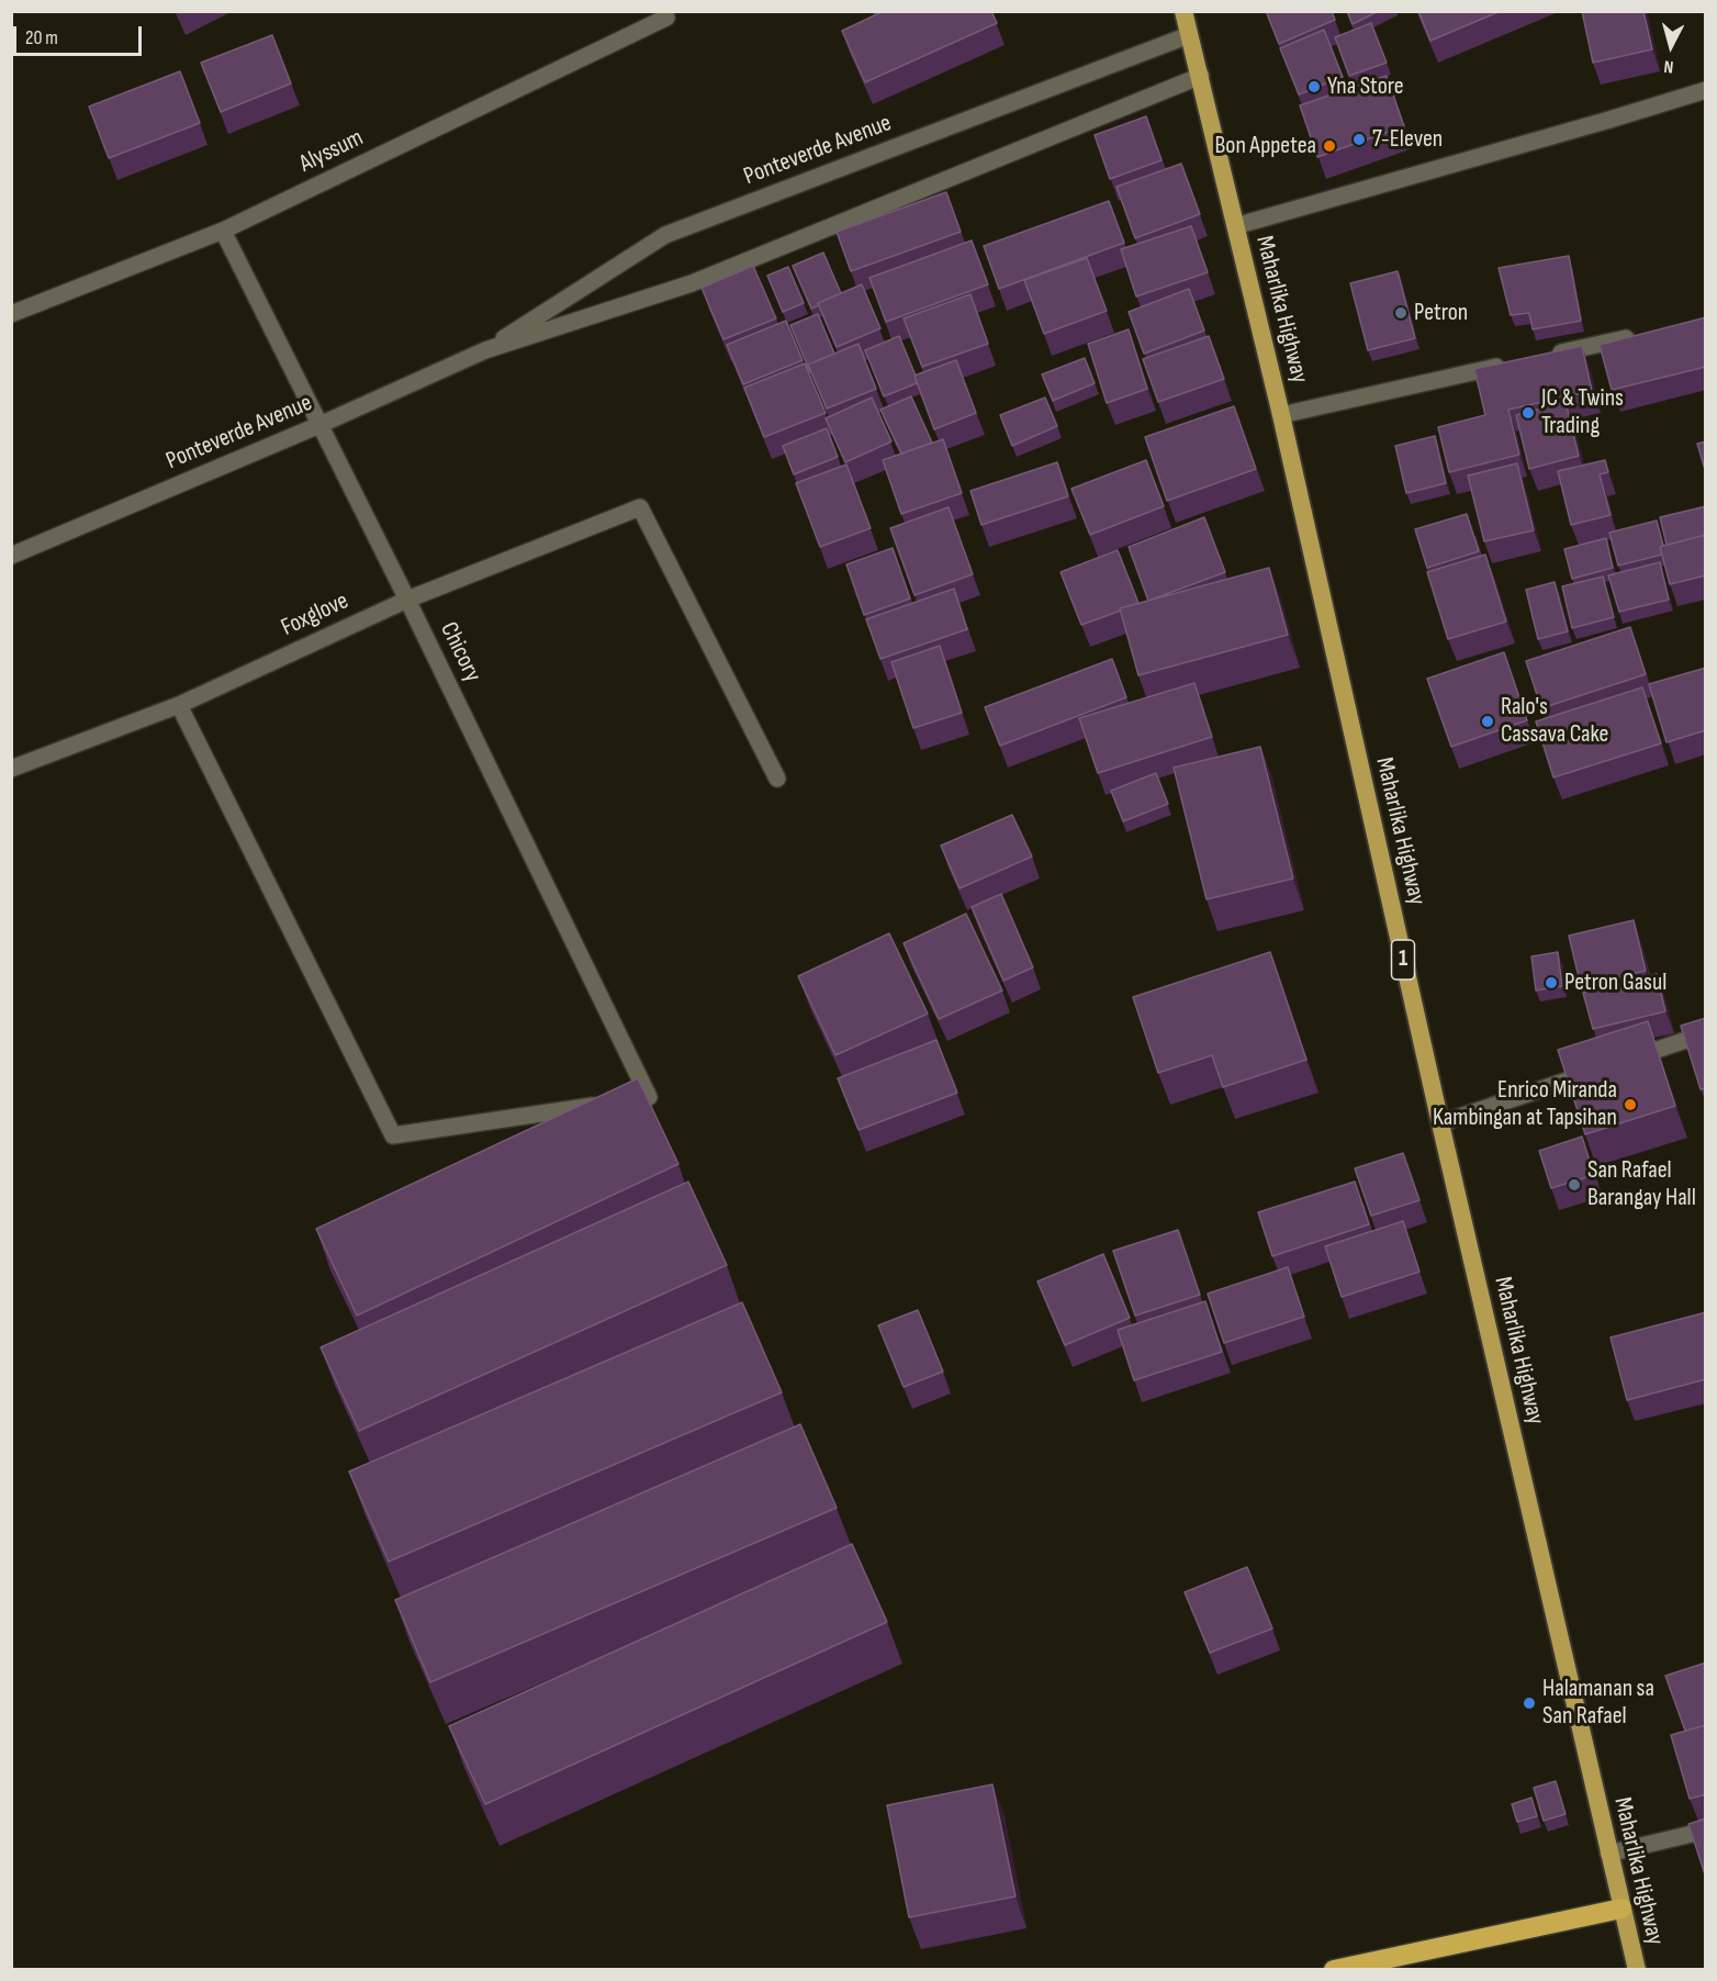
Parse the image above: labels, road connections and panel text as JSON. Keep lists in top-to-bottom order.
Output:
{
  "streets": {
    "highway": ["Maharlika Highway", "1"],
    "street": [
      "Ponteverde Avenue",
      "Alyssum",
      "Foxglove",
      "Chicory"
    ]
  },
  "crossings": [
    ["Ponteverde Avenue", "Maharlika Highway"],
    ["Ponteverde Avenue", "Chicory"],
    ["Alyssum", "Chicory"],
    ["Foxglove", "Chicory"]
  ],
  "places": [
    "Yna Store",
    "7-Eleven",
    "Bon Appetea",
    "Petron",
    "JC & Twins Trading",
    "Ralo's Cassava Cake",
    "Petron Gasul",
    "Enrico Miranda Kambingan at Tapsihan",
    "San Rafael Barangay Hall",
    "Halamanan sa San Rafael"
  ],
  "scale_bar": "20 m",
  "north": "bottom"
}
